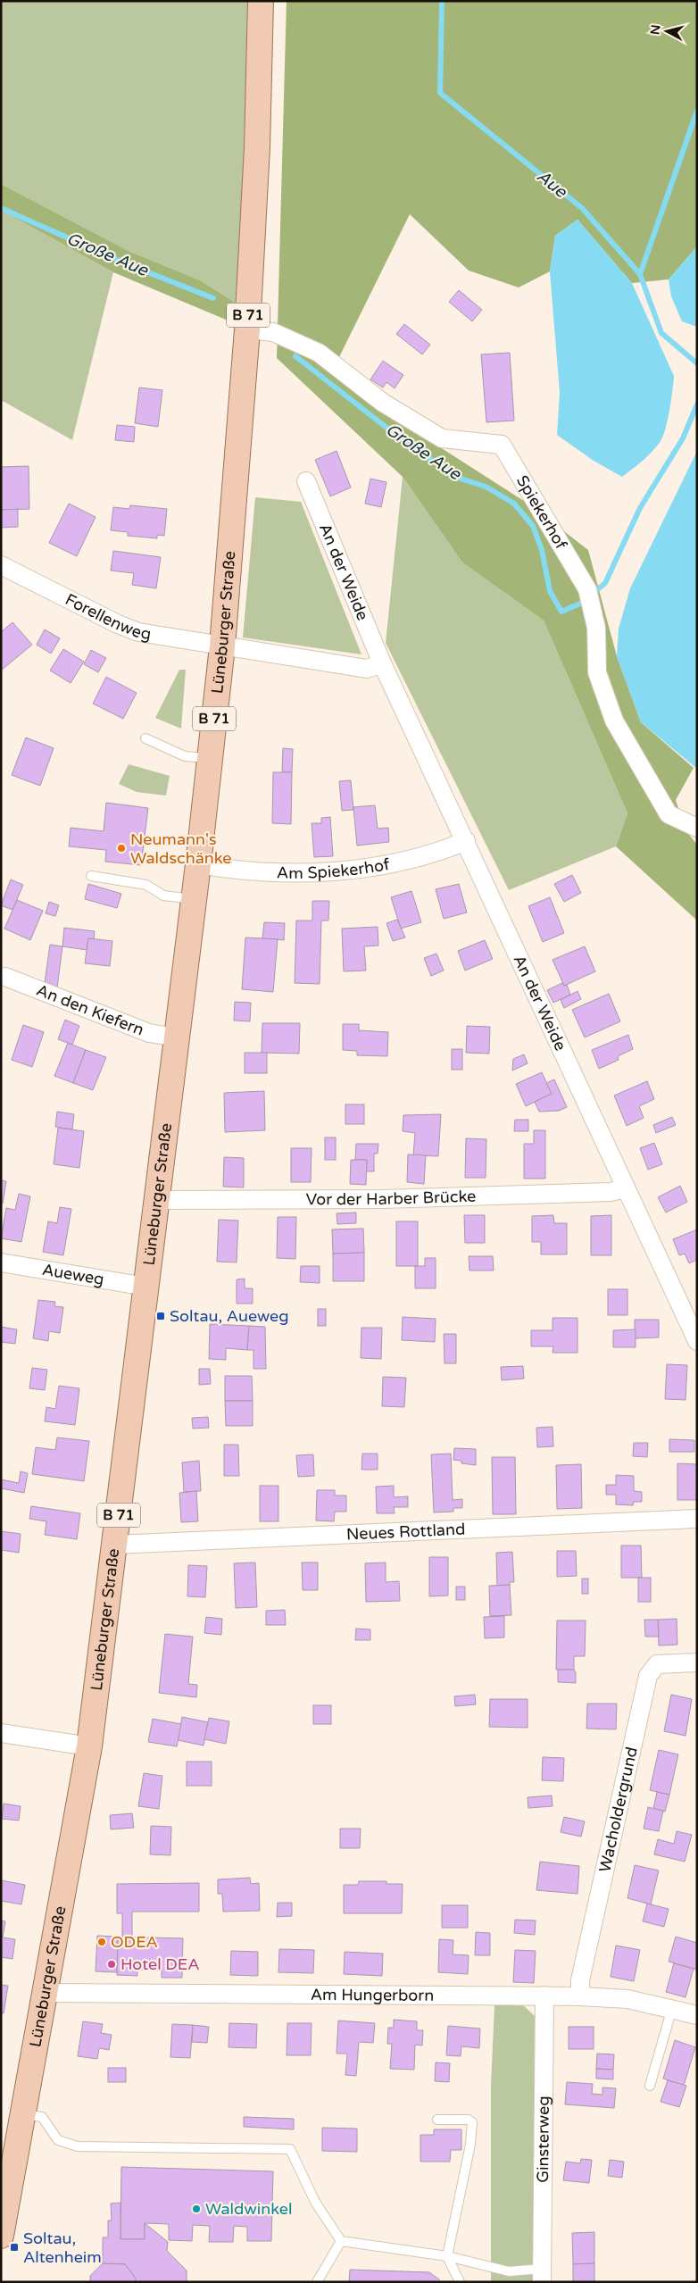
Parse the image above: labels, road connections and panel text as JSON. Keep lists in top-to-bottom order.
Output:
{
  "streets": {
    "main road": ["B 71", "Lüneburger Straße"],
    "street": [
      "Spiekerhof",
      "An der Weide",
      "Forellenweg",
      "Am Spiekerhof",
      "An den Kiefern",
      "Vor der Harber Brücke",
      "Aueweg",
      "Neues Rottland",
      "Wacholdergrund",
      "Am Hungerborn",
      "Ginsterweg"
    ]
  },
  "crossings": [
    ["Spiekerhof", "Lüneburger Straße"],
    ["An der Weide", "Am Spiekerhof"],
    ["An der Weide", "Vor der Harber Brücke"],
    ["Forellenweg", "Lüneburger Straße"],
    ["Lüneburger Straße", "Am Spiekerhof"],
    ["Lüneburger Straße", "An den Kiefern"],
    ["Lüneburger Straße", "Vor der Harber Brücke"],
    ["Lüneburger Straße", "Aueweg"],
    ["Lüneburger Straße", "Neues Rottland"],
    ["Lüneburger Straße", "Am Hungerborn"],
    ["Wacholdergrund", "Am Hungerborn"],
    ["Am Hungerborn", "Ginsterweg"]
  ],
  "water": ["Aue", "Große Aue"],
  "places": {
    "other": [
      "Neumann's Waldschänke",
      "ODEA",
      "Hotel DEA",
      "Waldwinkel"
    ],
    "transit": ["Soltau, Aueweg", "Soltau, Altenheim"]
  },
  "north": "left"
}
